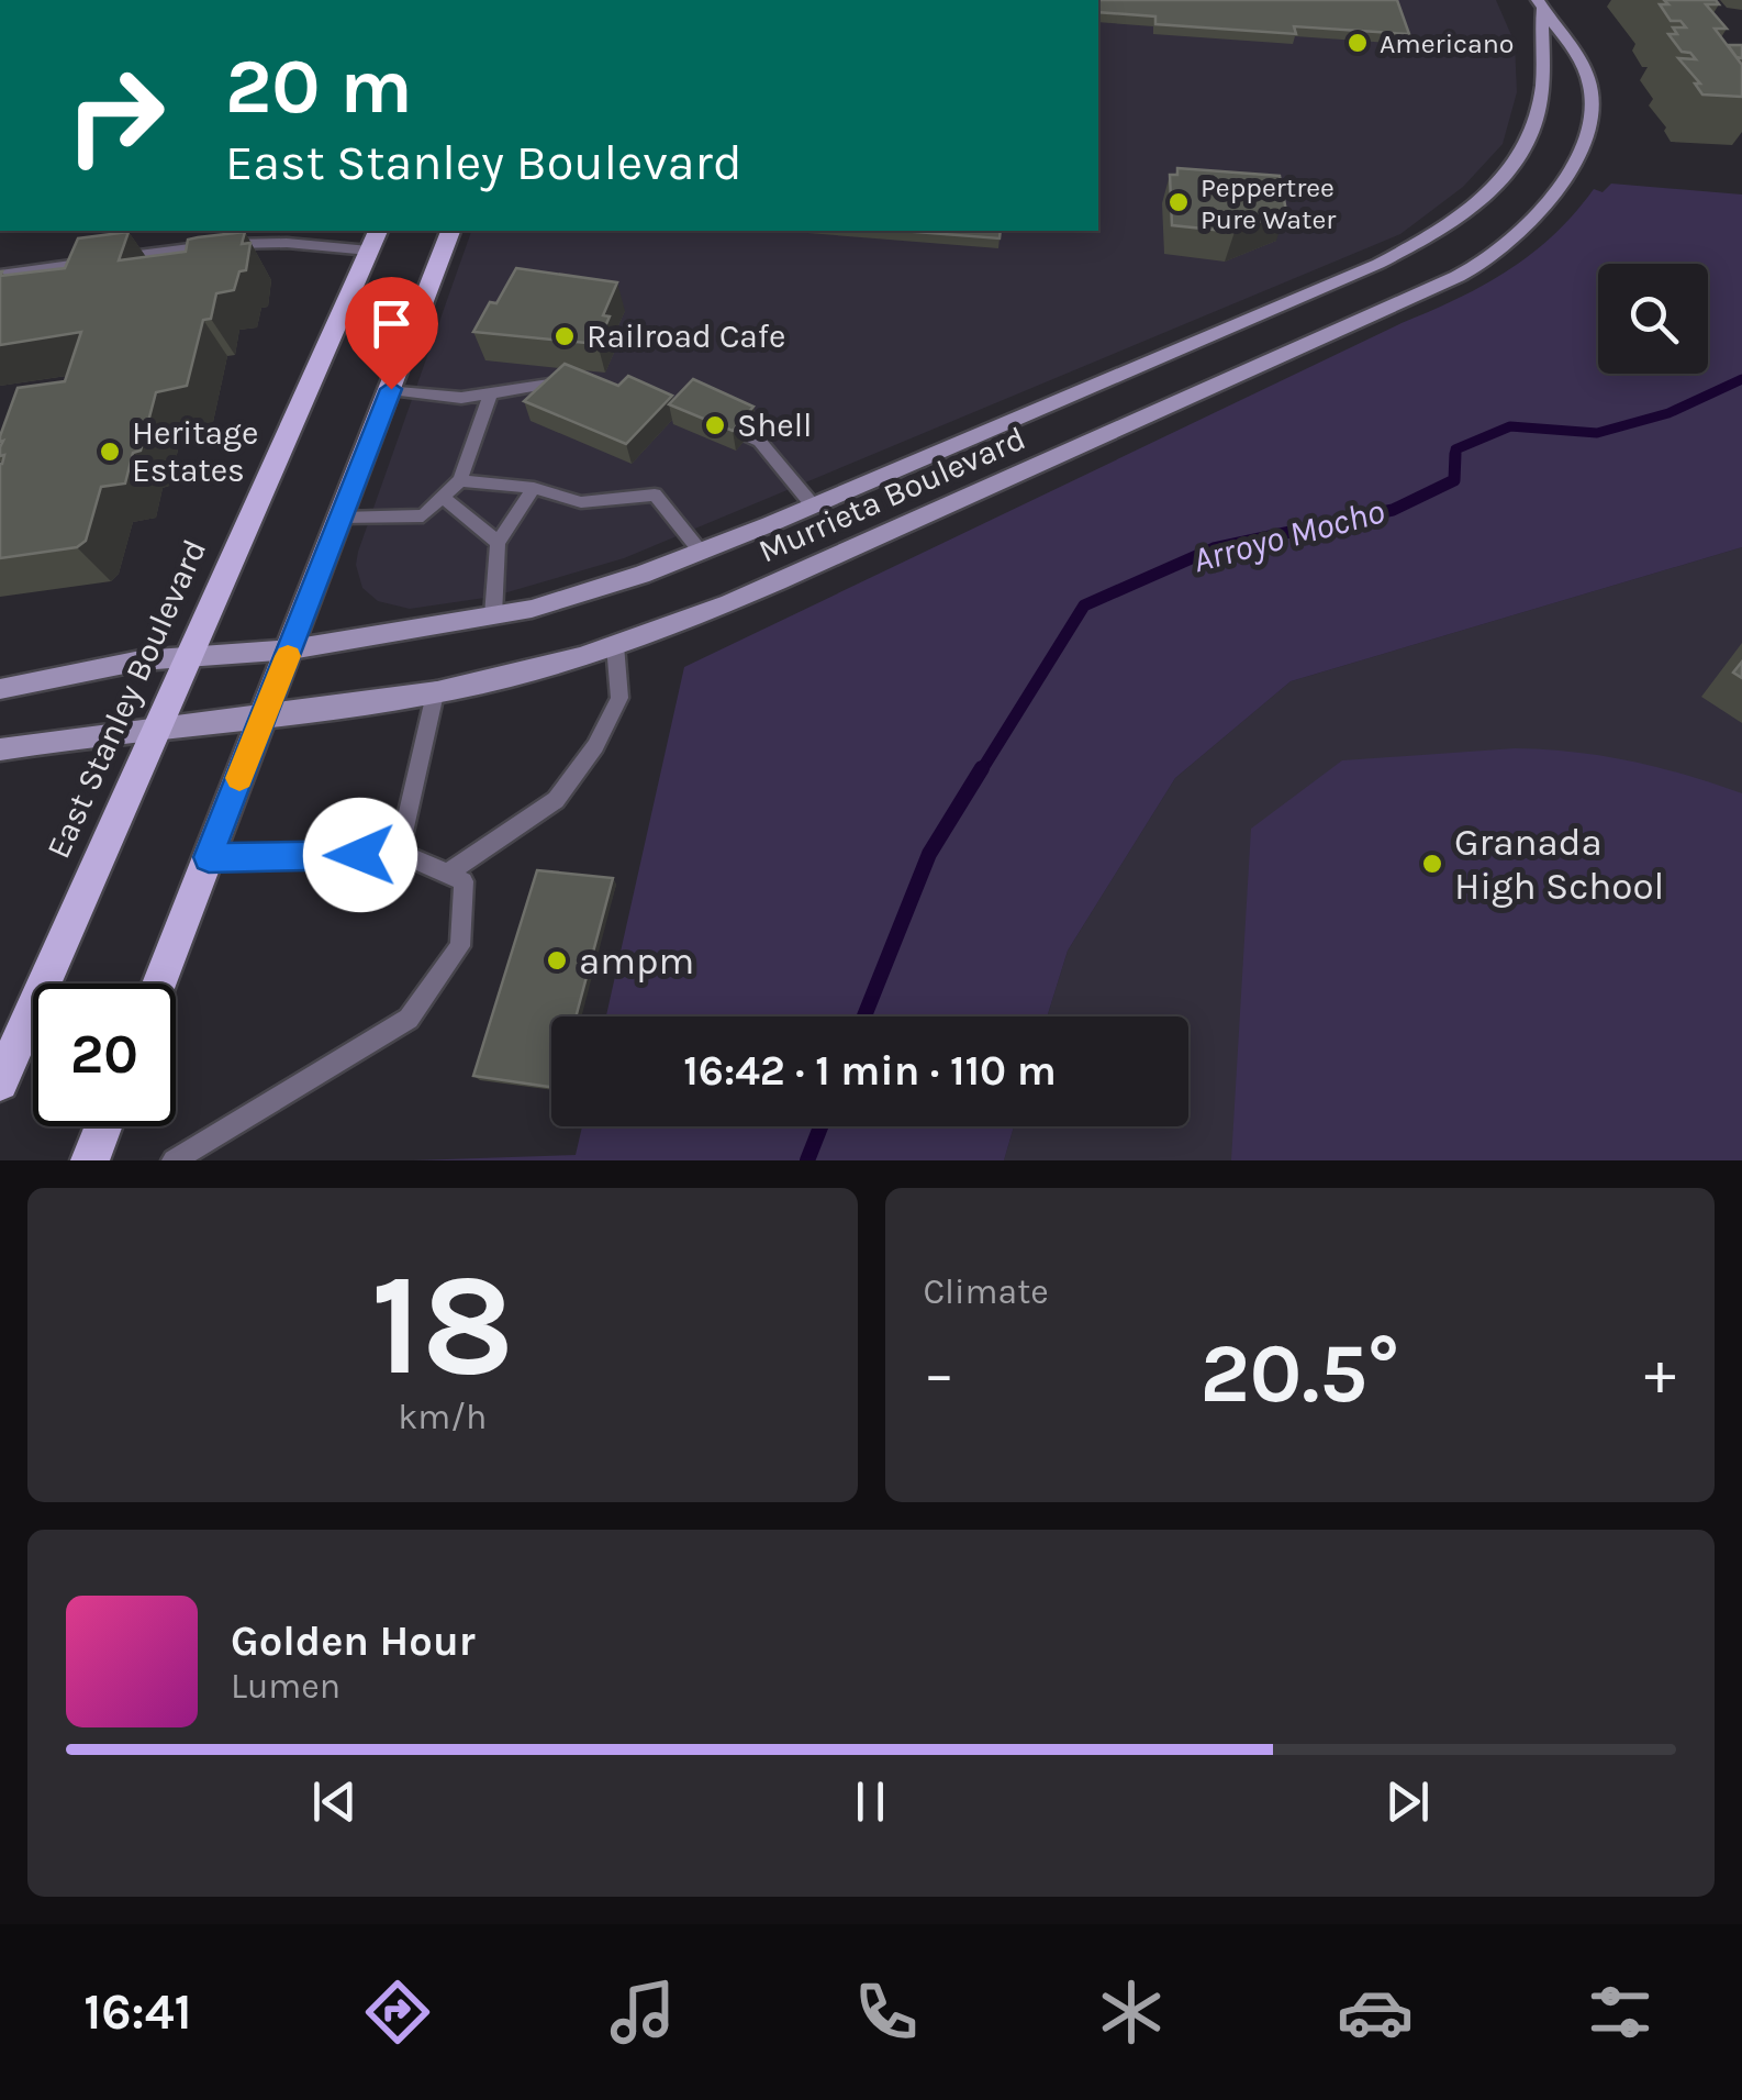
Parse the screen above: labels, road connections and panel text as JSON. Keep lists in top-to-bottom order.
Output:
{
  "streets": {
    "main road": ["Murrieta Boulevard", "East Stanley Boulevard"]
  },
  "crossings": [
    ["Murrieta Boulevard", "East Stanley Boulevard"]
  ],
  "water": ["Arroyo Mocho"],
  "places": [
    "Americano",
    "Peppertree Pure Water",
    "Railroad Cafe",
    "Shell",
    "Heritage Estates",
    "Granada High School",
    "ampm"
  ],
  "page": {
    "turn": ["20 m", "East Stanley Boulevard"],
    "limit": "20",
    "trip": "16:42 · 1 min · 110 m",
    "tile": [
      ["18", "km/h"],
      "Climate"
    ],
    "heat": ["−", "20.5°", "+"],
    "song": ["Golden Hour", "Lumen"],
    "tabs": "16:41"
  }
}
